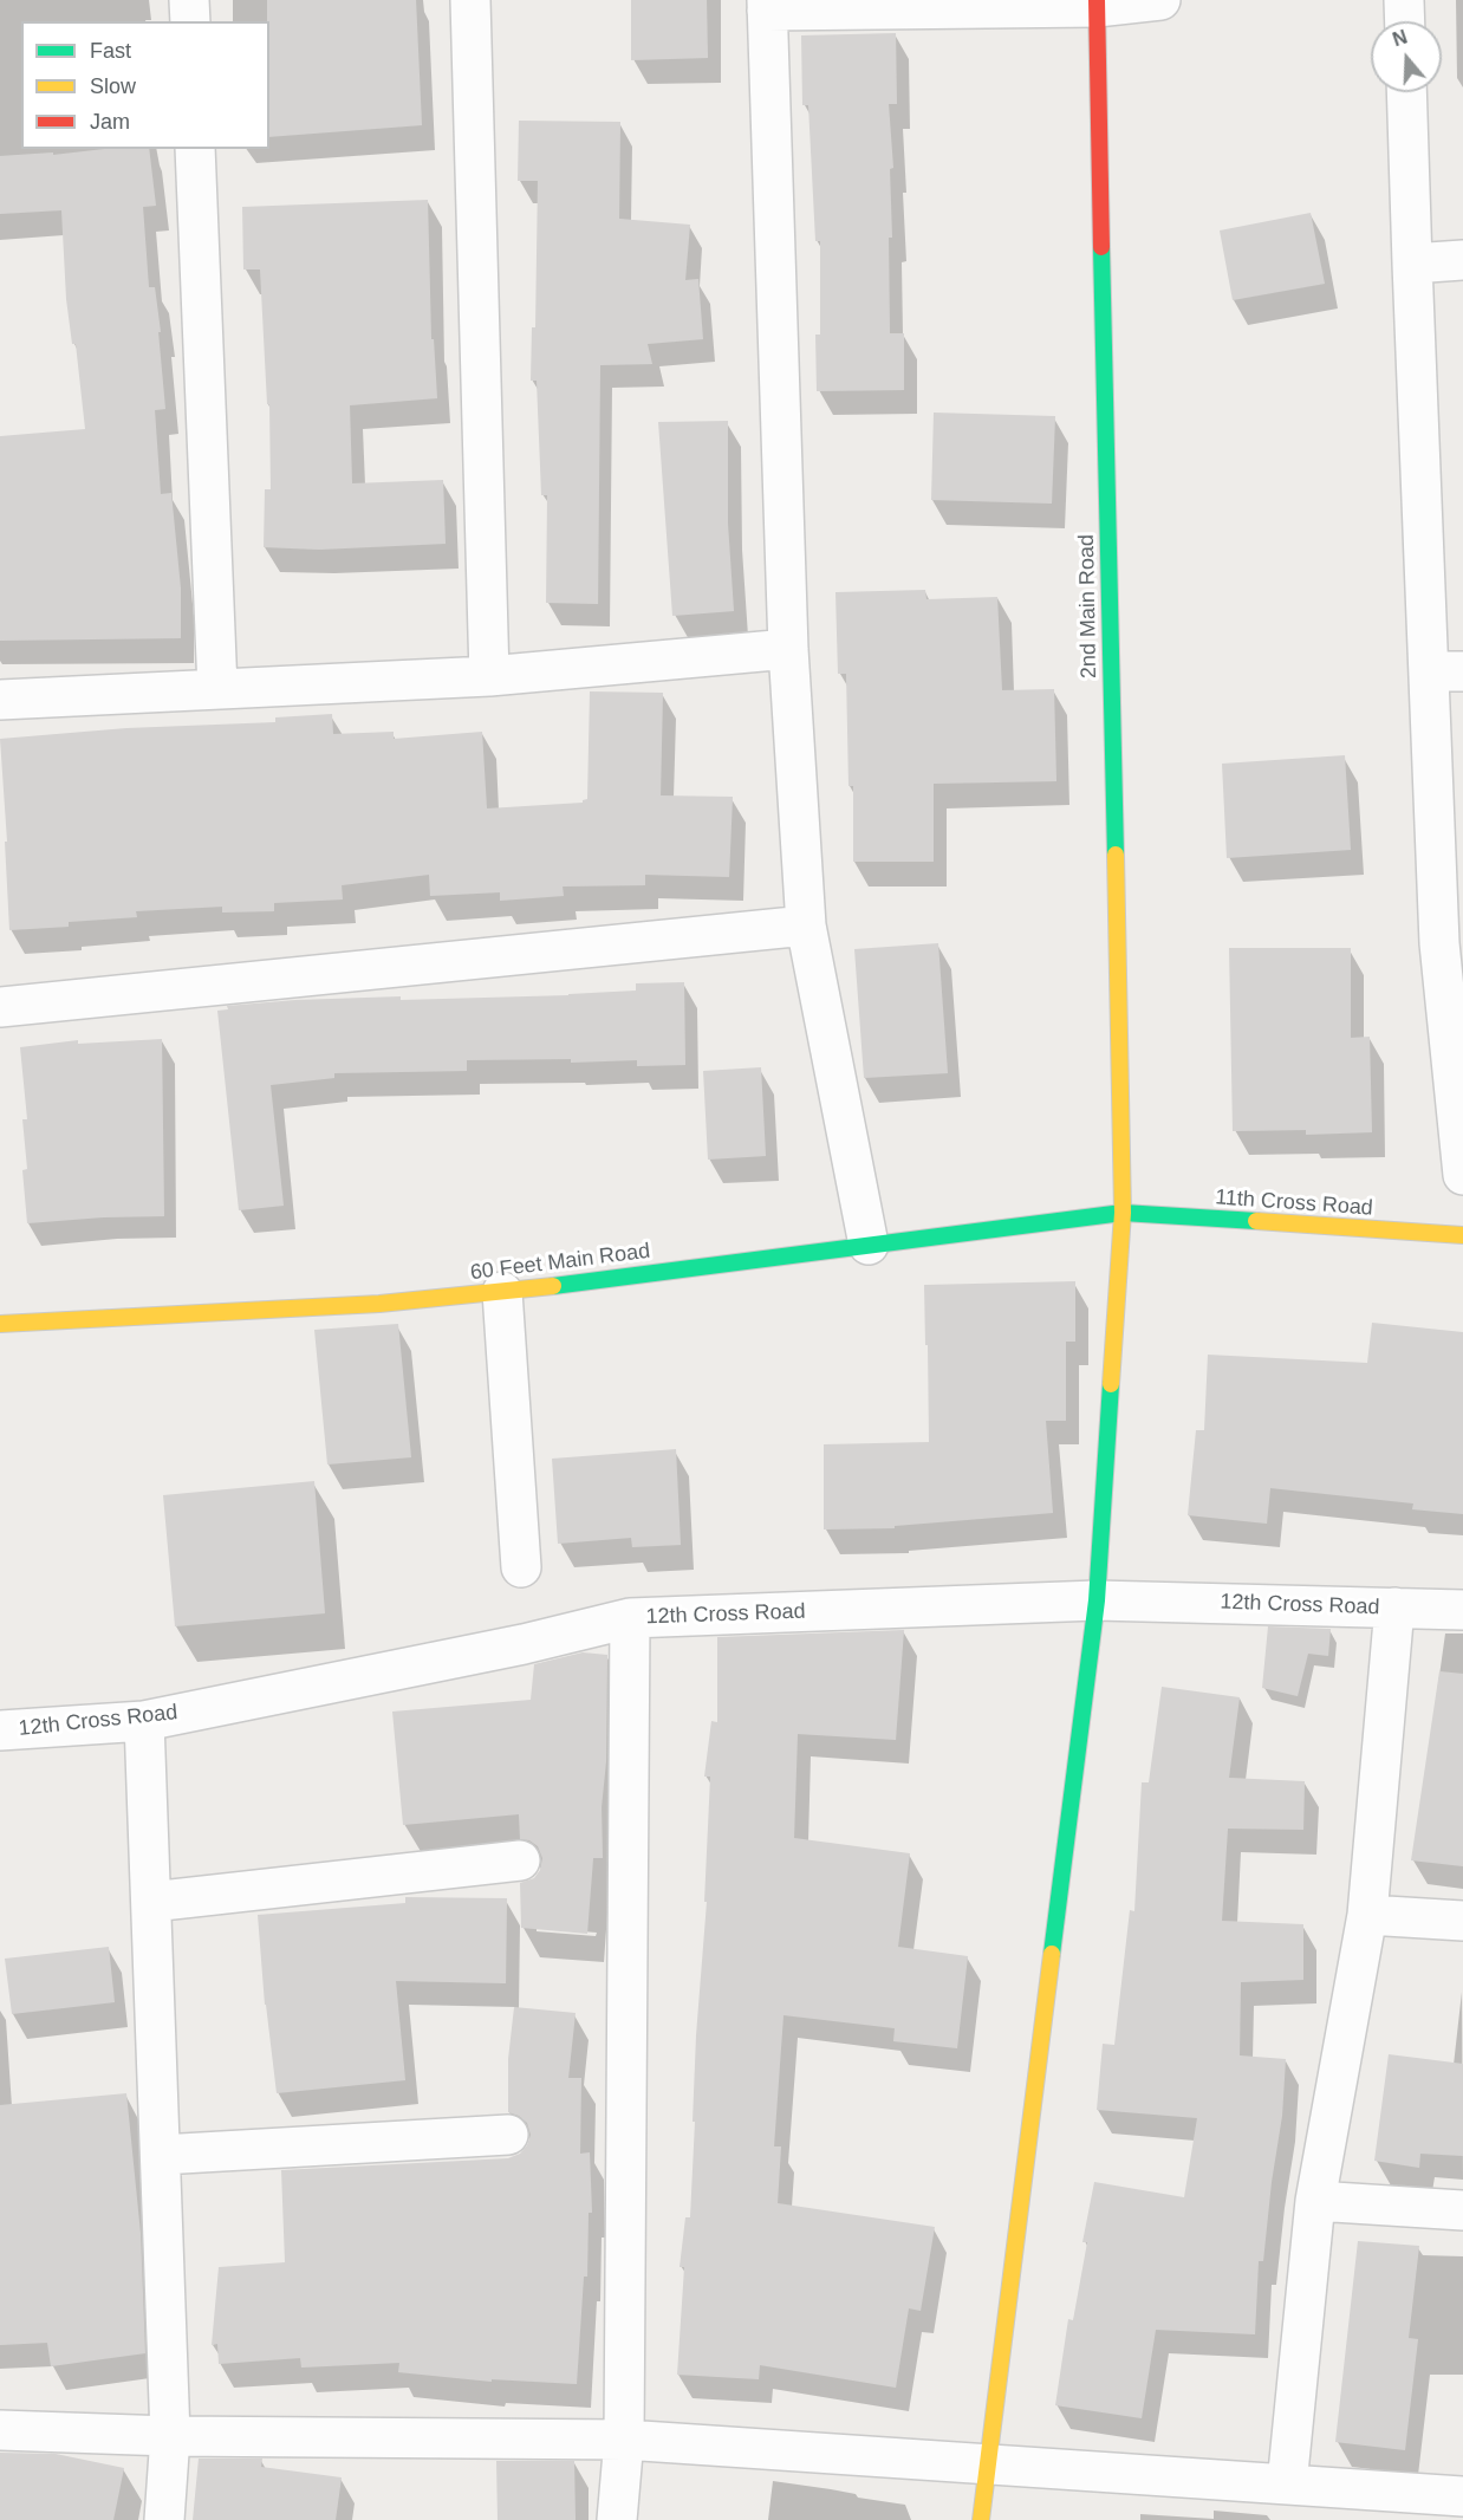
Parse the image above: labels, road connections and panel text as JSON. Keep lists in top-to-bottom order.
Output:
{
  "streets": {
    "street": [
      "2nd Main Road",
      "11th Cross Road",
      "60 Feet Main Road",
      "12th Cross Road"
    ]
  },
  "crossings": [
    ["2nd Main Road", "11th Cross Road"],
    ["2nd Main Road", "60 Feet Main Road"],
    ["2nd Main Road", "12th Cross Road"],
    ["11th Cross Road", "60 Feet Main Road"]
  ],
  "legend": ["Fast", "Slow", "Jam"],
  "north": "top"
}
